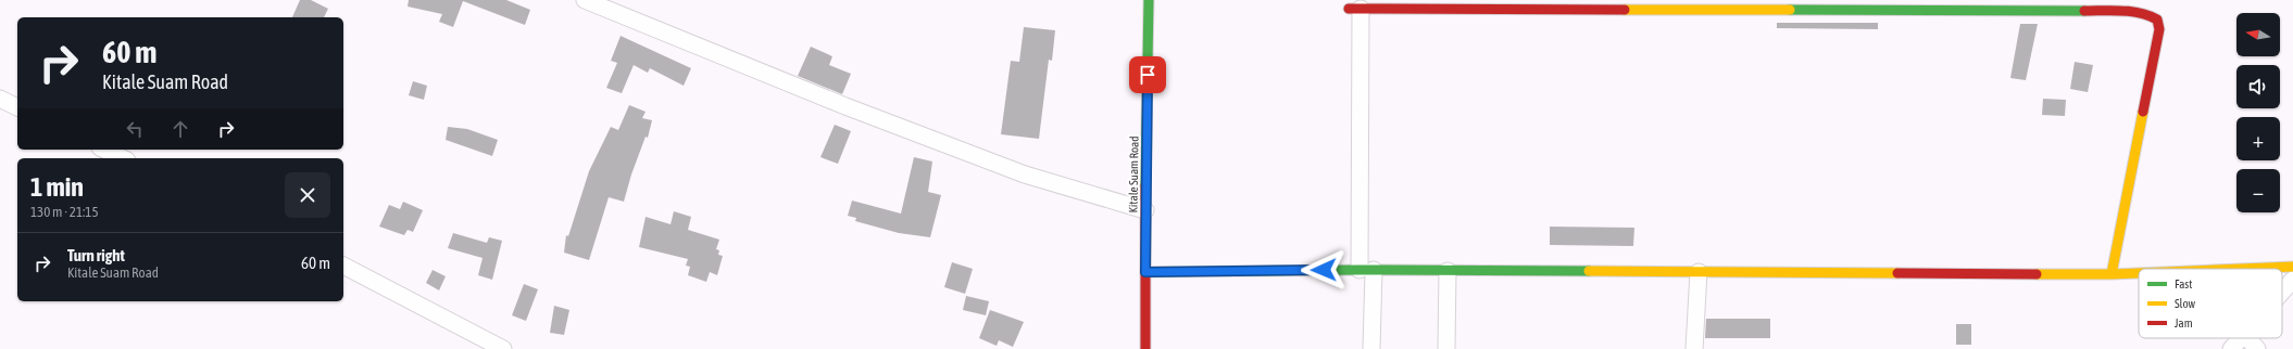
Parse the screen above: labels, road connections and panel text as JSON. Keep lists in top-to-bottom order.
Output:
{
  "streets": {
    "main road": ["Kitale Suam Road"]
  },
  "legend": ["Fast", "Slow", "Jam"],
  "north": "left",
  "page": {
    "map_buttons": ["+", "−"],
    "turn": ["60 m", "Kitale Suam Road"],
    "heading": ["1 min", "130 m · 21:15"],
    "list": [
      {
        "name": "Turn right",
        "note": "Kitale Suam Road",
        "value": "60 m"
      }
    ]
  }
}
